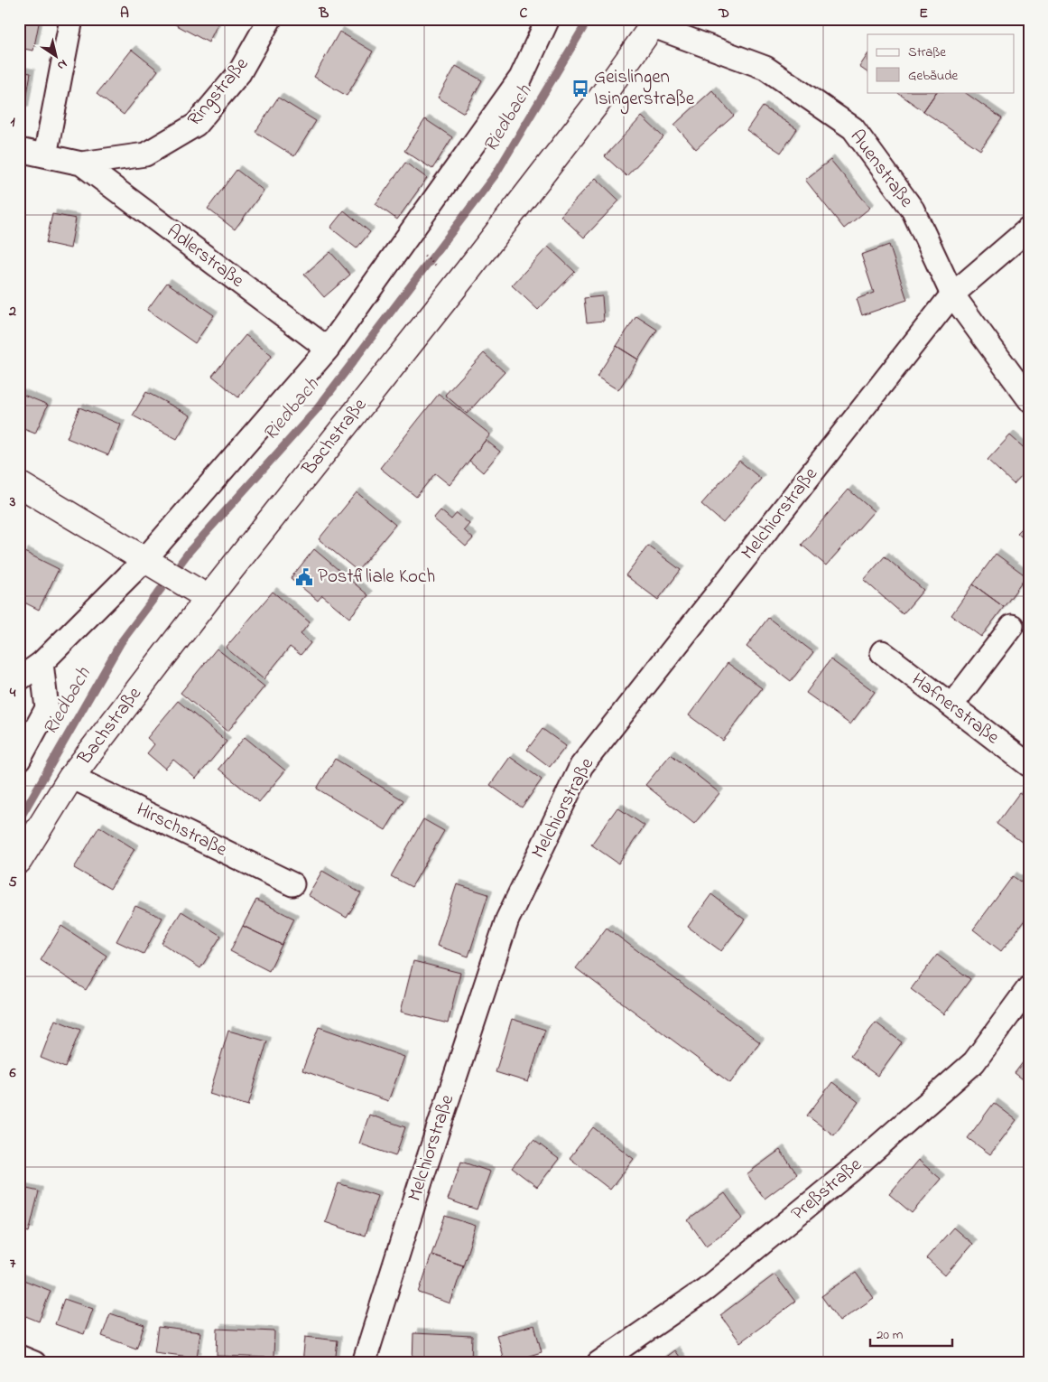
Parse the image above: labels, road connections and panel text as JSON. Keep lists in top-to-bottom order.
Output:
{
  "streets": {
    "street": [
      "Ringstraße",
      "Auenstraße",
      "Adlerstraße",
      "Bachstraße",
      "Melchiorstraße",
      "Hafnerstraße",
      "Hirschstraße",
      "Preßstraße"
    ]
  },
  "crossings": [
    ["Ringstraße", "Adlerstraße"],
    ["Auenstraße", "Bachstraße"],
    ["Auenstraße", "Melchiorstraße"],
    ["Bachstraße", "Hirschstraße"]
  ],
  "water": ["Riedbach"],
  "places": {
    "bus stop": ["Geislingen Isingerstraße"],
    "public building": ["Postfiliale Koch"]
  },
  "legend": ["Straße", "Gebäude"],
  "scale_bar": "20 m",
  "north": "bottom right",
  "grid": {
    "columns": [
      "A",
      "B",
      "C",
      "D",
      "E"
    ],
    "rows": [
      "1",
      "2",
      "3",
      "4",
      "5",
      "6",
      "7"
    ]
  }
}
